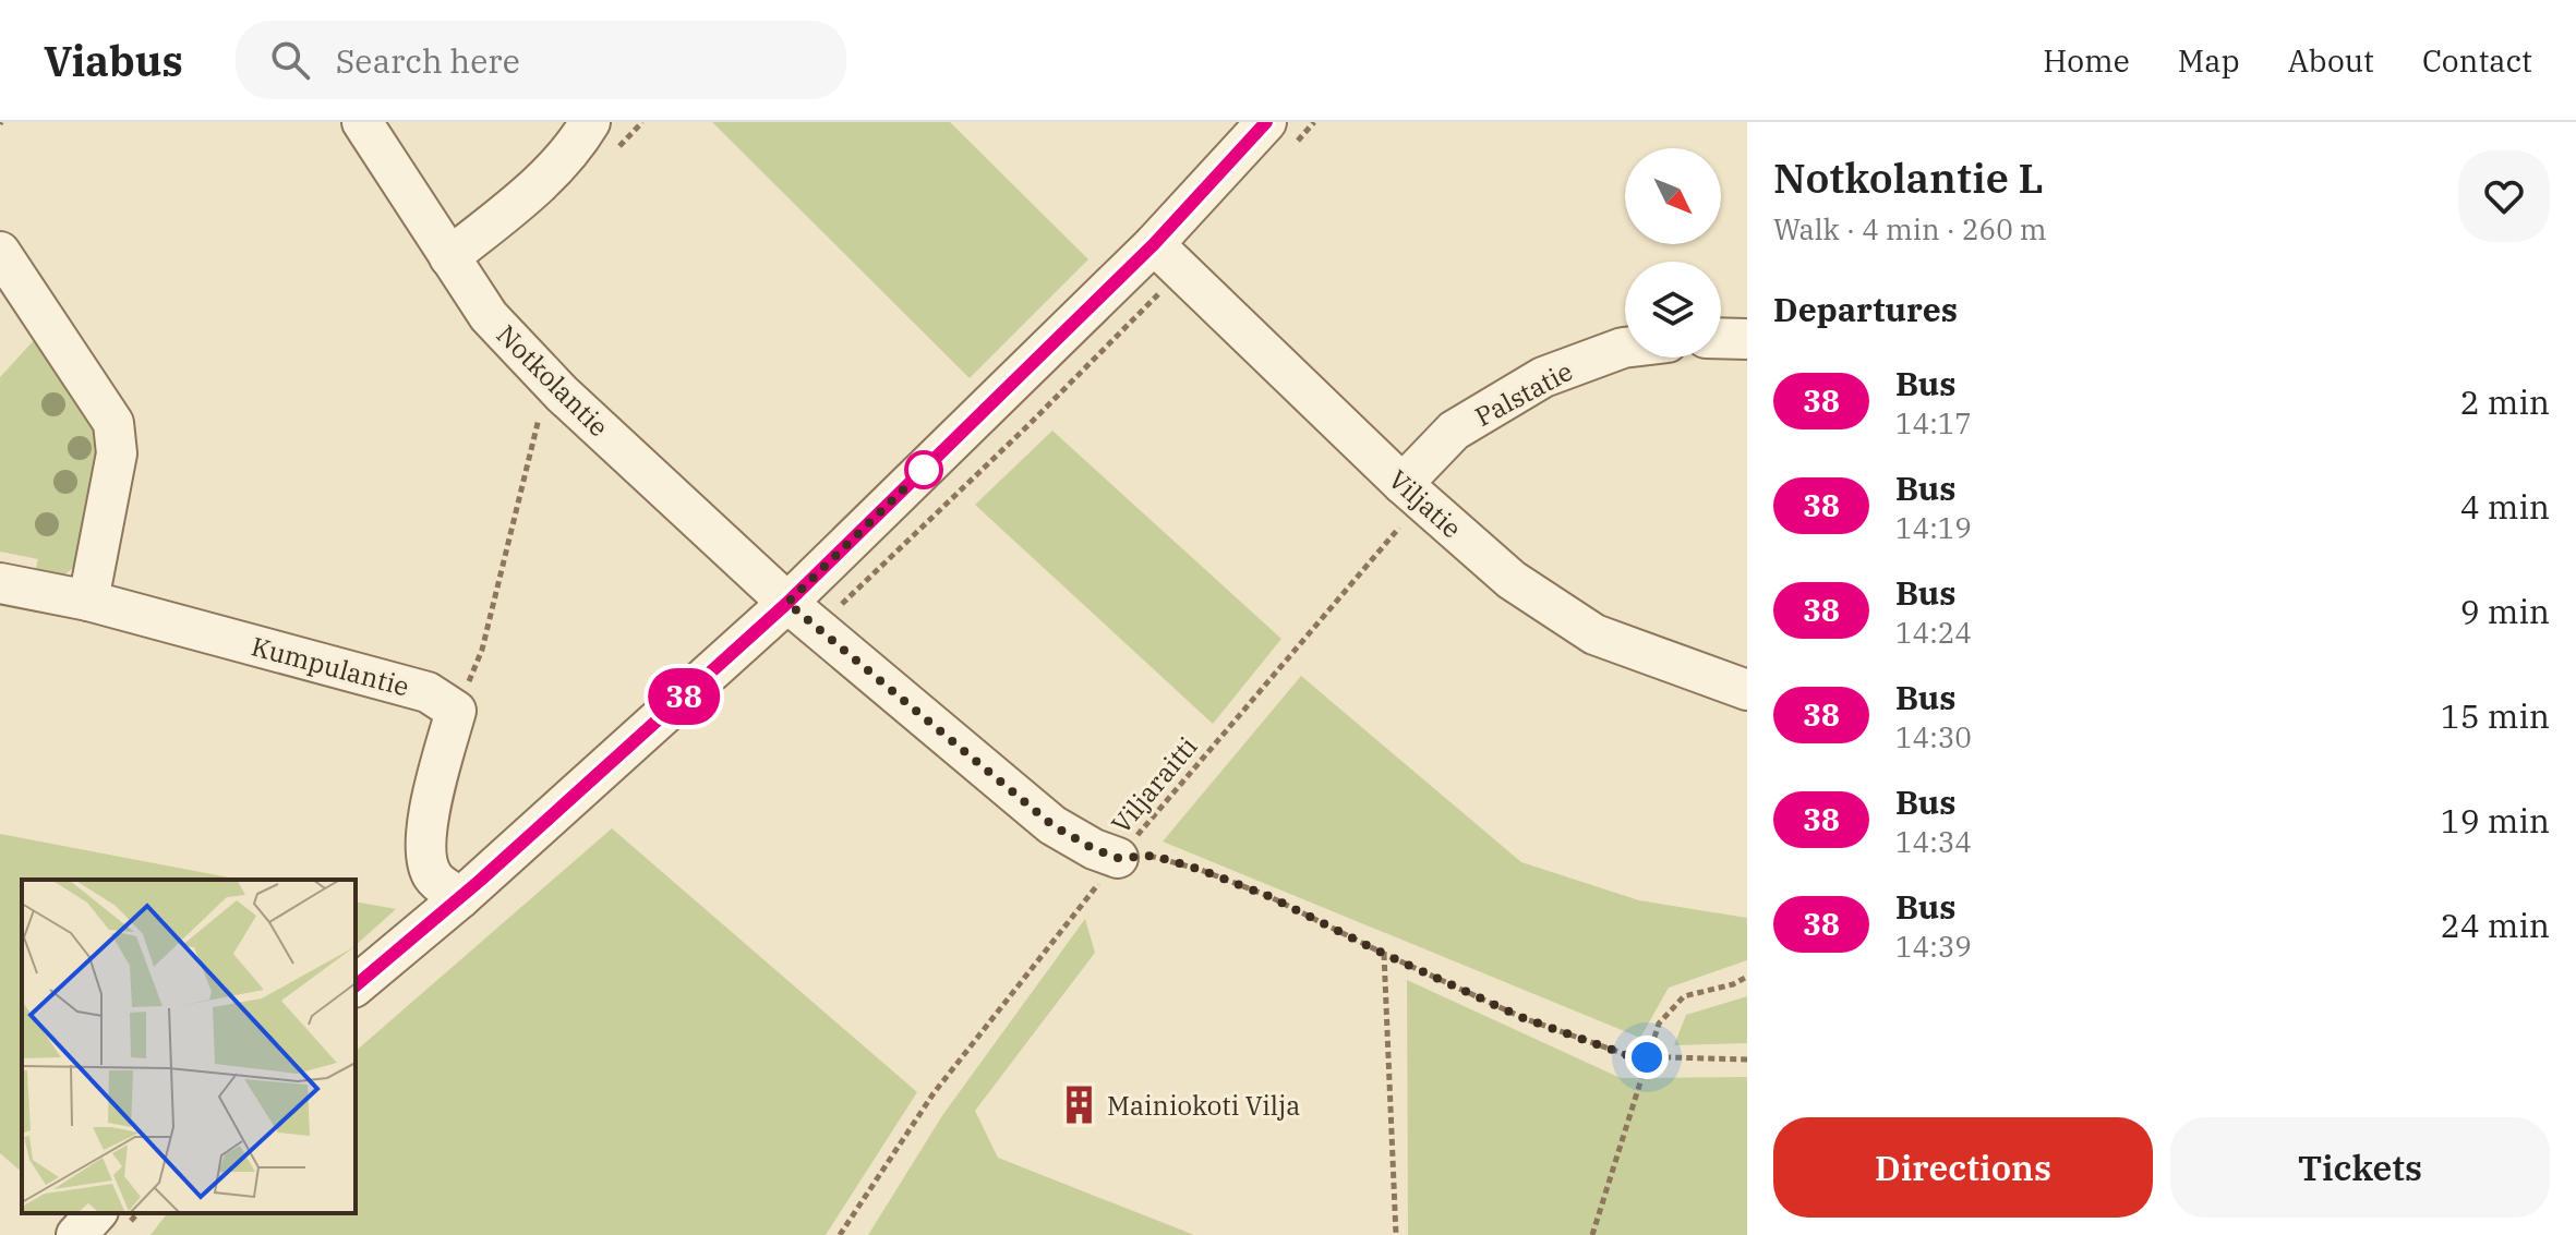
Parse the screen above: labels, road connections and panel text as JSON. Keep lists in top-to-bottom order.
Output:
{
  "streets": {
    "street": [
      "Notkolantie",
      "Palstatie",
      "Viljatie",
      "Kumpulantie"
    ],
    "path": ["Viljaraitti"]
  },
  "crossings": [
    ["Notkolantie", "Viljaraitti"],
    ["Palstatie", "Viljatie"],
    ["Palstatie", "Viljaraitti"],
    ["Viljatie", "Viljaraitti"]
  ],
  "places": {
    "building": ["Mainiokoti Vilja"]
  },
  "lines": ["bus line 38"],
  "north": "bottom right",
  "page": {
    "header": "Viabus",
    "search": "Search here",
    "nav": [
      "Home",
      "Map",
      "About",
      "Contact"
    ],
    "on_map": "38",
    "heading": [
      ["Notkolantie L", "Walk · 4 min · 260 m"],
      "Departures"
    ],
    "list": [
      {
        "mark": "38",
        "name": "Bus",
        "note": "14:17",
        "value": "2 min"
      },
      {
        "mark": "38",
        "name": "Bus",
        "note": "14:19",
        "value": "4 min"
      },
      {
        "mark": "38",
        "name": "Bus",
        "note": "14:24",
        "value": "9 min"
      },
      {
        "mark": "38",
        "name": "Bus",
        "note": "14:30",
        "value": "15 min"
      },
      {
        "mark": "38",
        "name": "Bus",
        "note": "14:34",
        "value": "19 min"
      },
      {
        "mark": "38",
        "name": "Bus",
        "note": "14:39",
        "value": "24 min"
      }
    ],
    "buttons": ["Directions", "Tickets"]
  }
}
